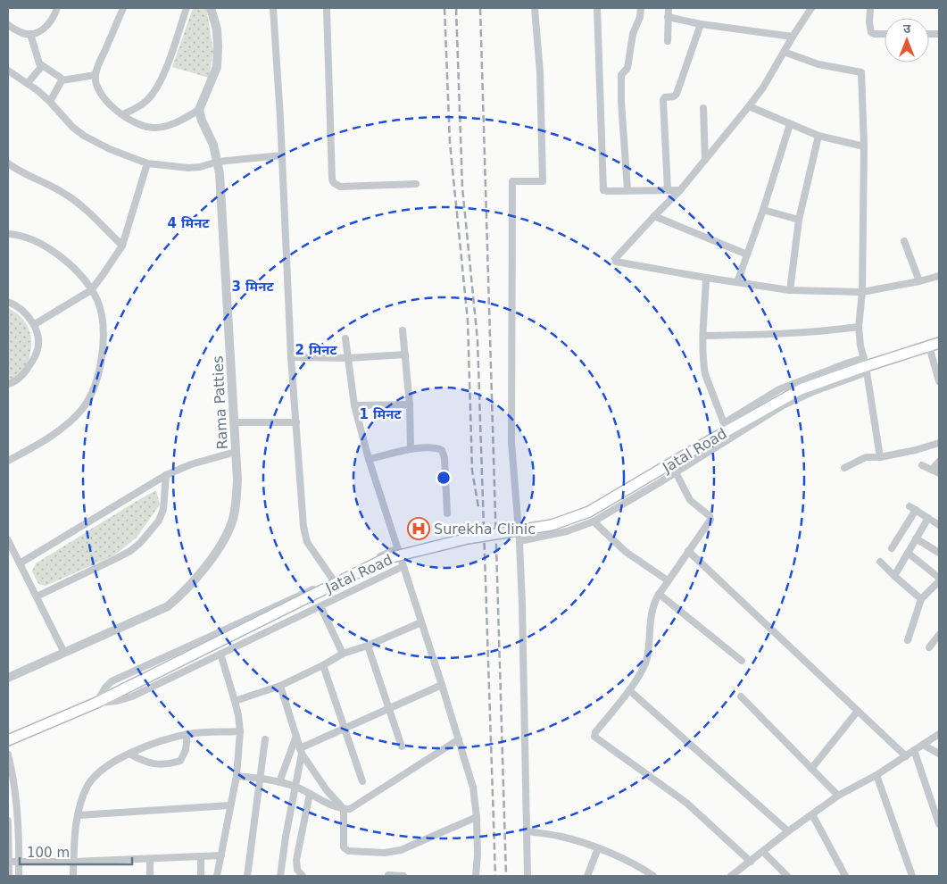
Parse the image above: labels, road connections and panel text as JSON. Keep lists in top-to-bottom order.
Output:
{
  "streets": {
    "main road": ["Jatal Road"],
    "street": ["Rama Patties"]
  },
  "places": {
    "hospital": ["Surekha Clinic"]
  },
  "scale_bar": "100 m",
  "north": "top",
  "rings": [
    "4 मिनट",
    "3 मिनट",
    "2 मिनट",
    "1 मिनट"
  ]
}
